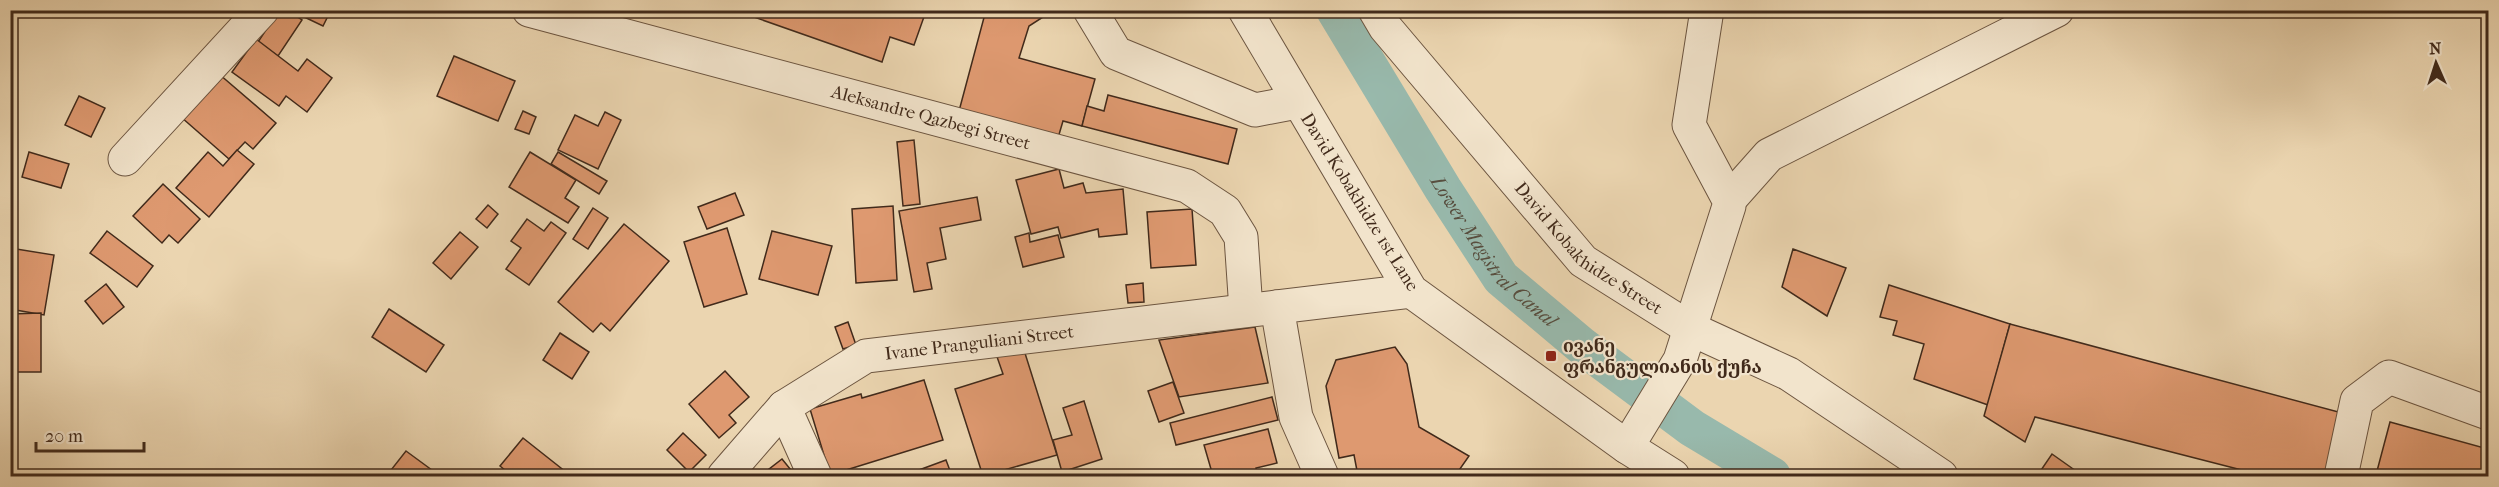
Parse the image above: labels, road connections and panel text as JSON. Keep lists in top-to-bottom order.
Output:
{
  "streets": {
    "street": [
      "Aleksandre Qazbegi Street",
      "David Kobakhidze 1st Lane",
      "David Kobakhidze Street",
      "Ivane Pranguliani Street"
    ]
  },
  "crossings": [
    ["Aleksandre Qazbegi Street", "Ivane Pranguliani Street"],
    ["David Kobakhidze 1st Lane", "Ivane Pranguliani Street"]
  ],
  "water": ["Lower Magistral Canal"],
  "places": {
    "transit": ["ივანე ფრანგულიანის ქუჩა"]
  },
  "scale_bar": "20 m",
  "north": "top"
}
